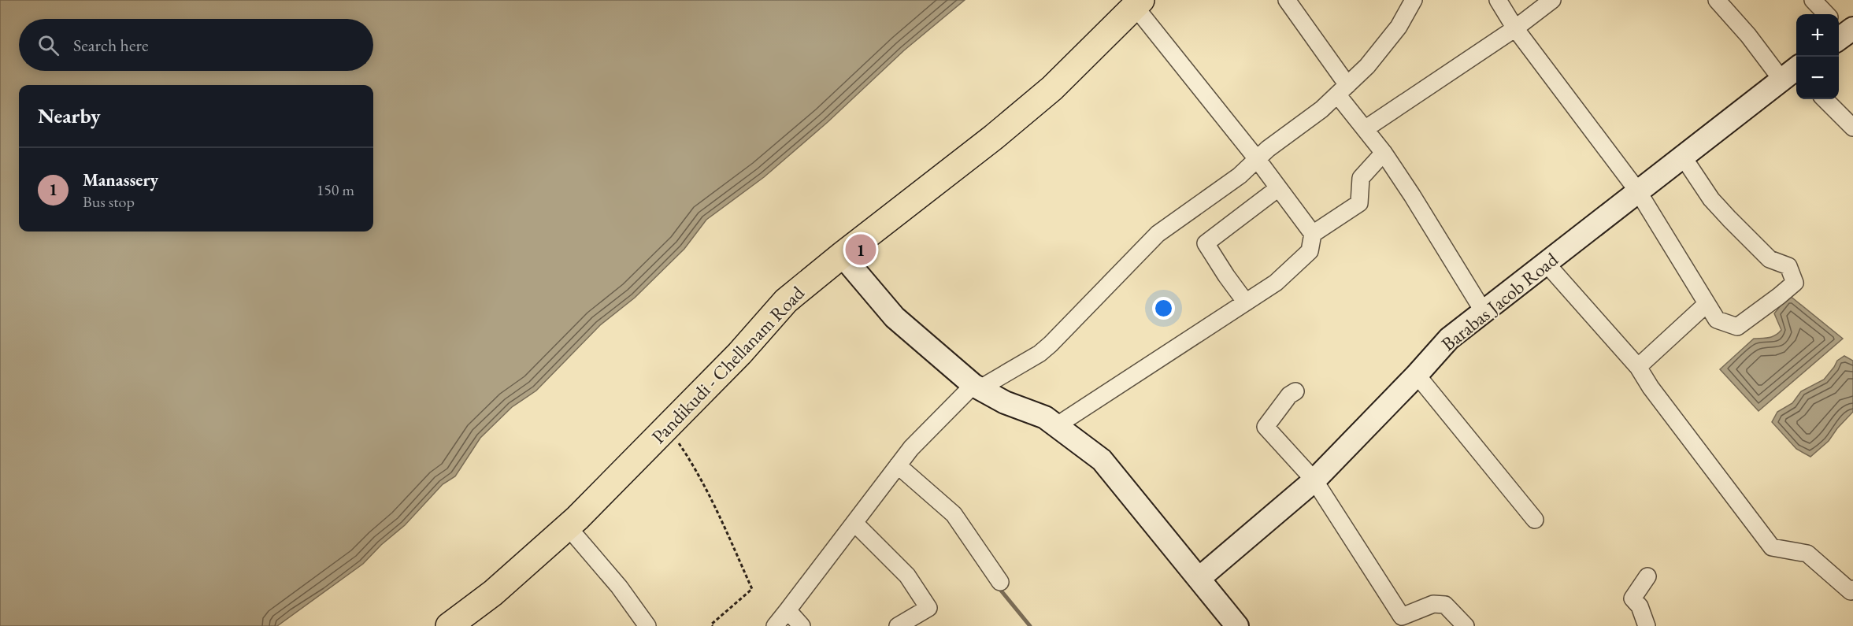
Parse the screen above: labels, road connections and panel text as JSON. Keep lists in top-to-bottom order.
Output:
{
  "streets": {
    "main road": ["Pandikudi - Chellanam Road"],
    "street": ["Barabas Jacob Road"]
  },
  "page": {
    "map_buttons": ["+", "−"],
    "search": "Search here",
    "heading": "Nearby",
    "list": [
      {
        "mark": "1",
        "name": "Manassery",
        "note": "Bus stop",
        "value": "150 m"
      }
    ],
    "pins": "1"
  }
}
